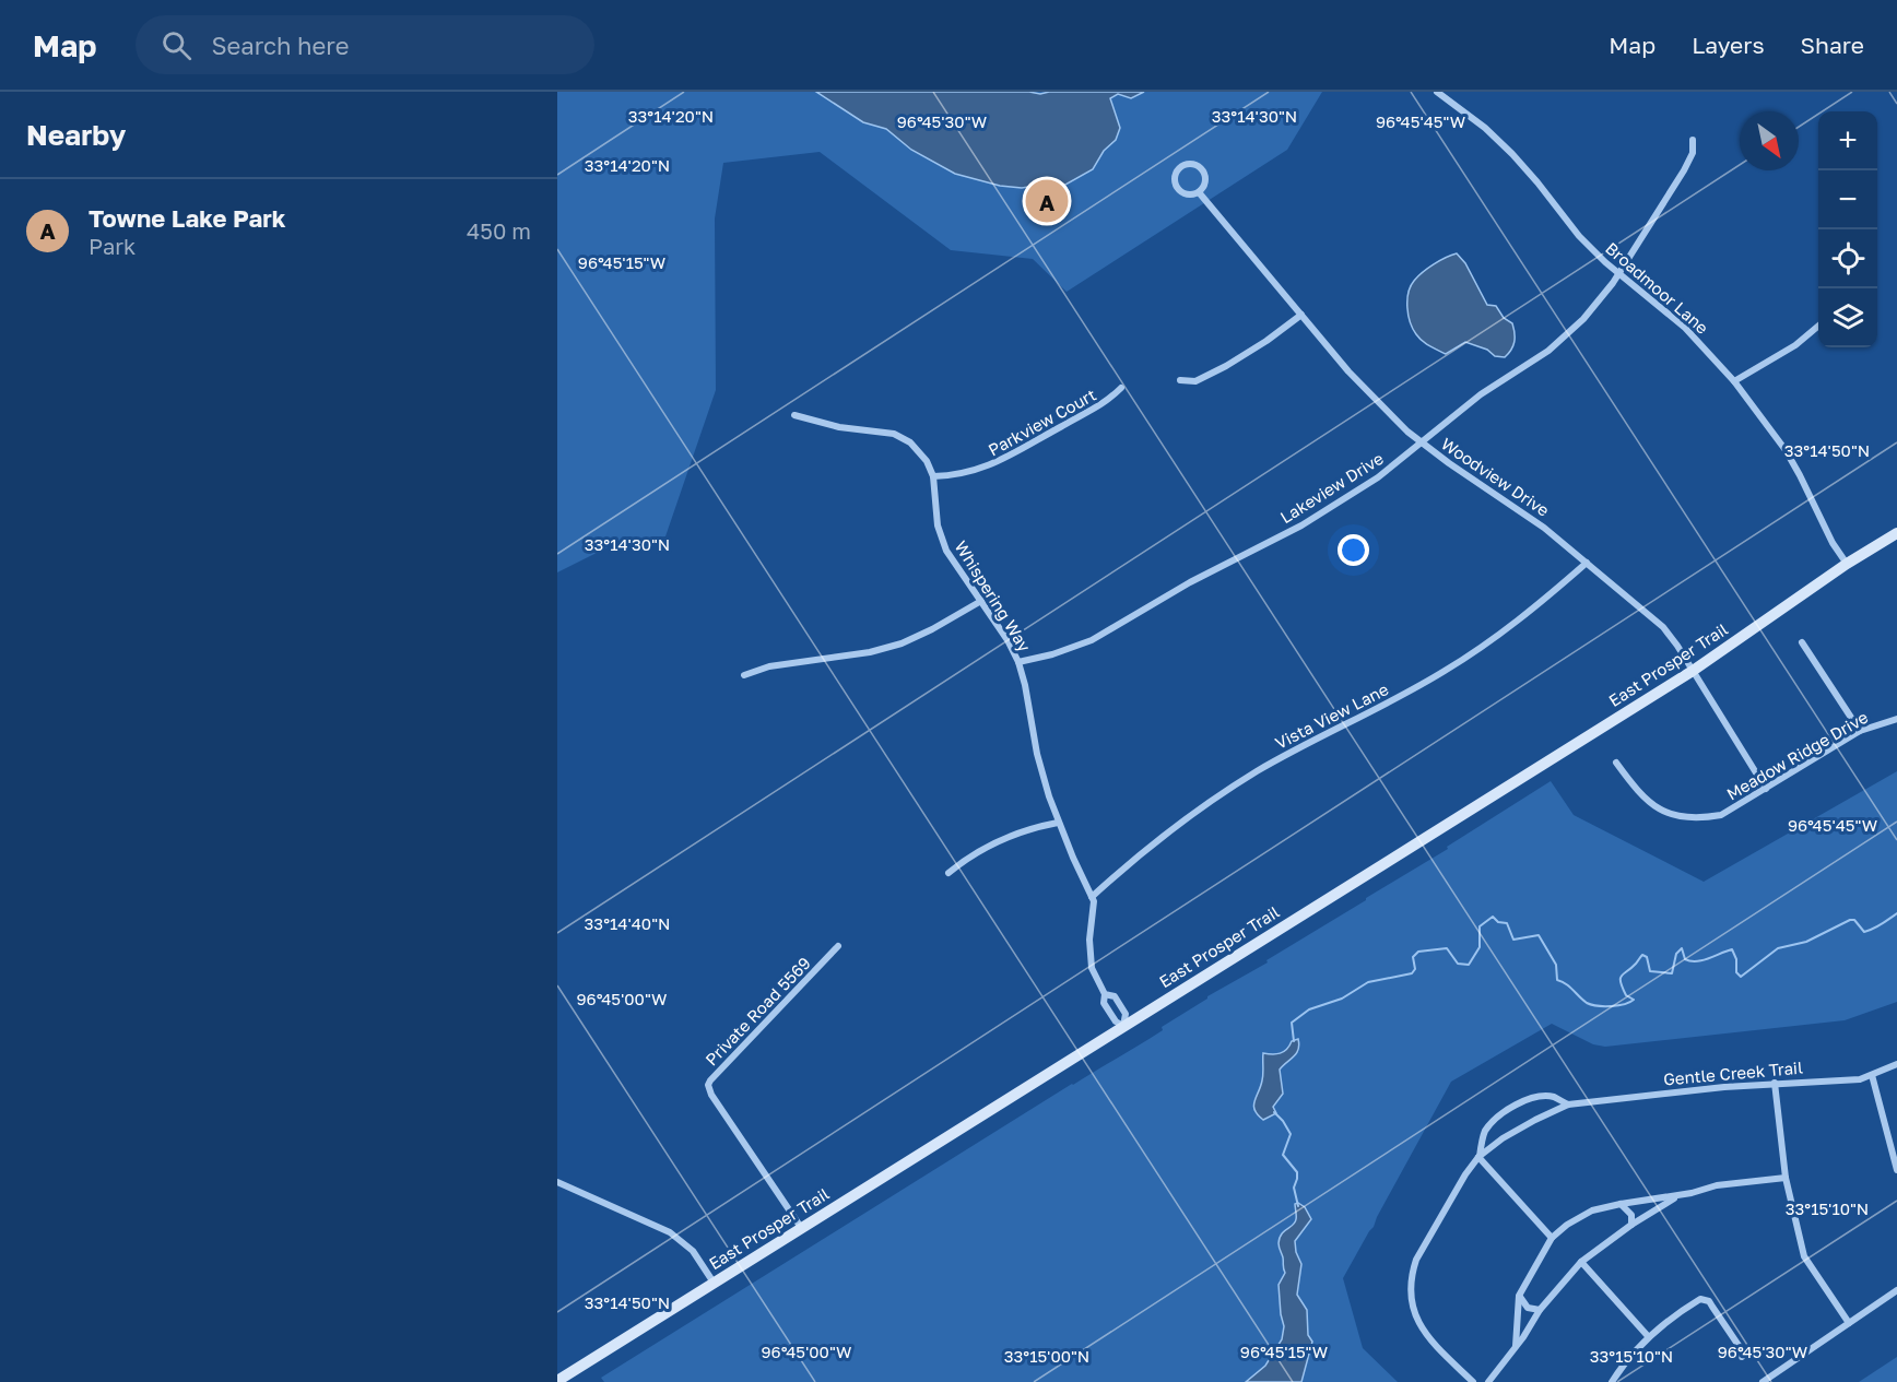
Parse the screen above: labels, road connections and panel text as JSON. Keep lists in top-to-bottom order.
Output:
{
  "streets": {
    "main road": ["East Prosper Trail"],
    "street": [
      "Broadmoor Lane",
      "Parkview Court",
      "Woodview Drive",
      "Lakeview Drive",
      "Whispering Way",
      "Vista View Lane",
      "Meadow Ridge Drive",
      "Private Road 5569",
      "Gentle Creek Trail"
    ]
  },
  "crossings": [
    ["Broadmoor Lane", "Lakeview Drive"],
    ["Broadmoor Lane", "East Prosper Trail"],
    ["Parkview Court", "Whispering Way"],
    ["Woodview Drive", "Lakeview Drive"],
    ["Woodview Drive", "East Prosper Trail"],
    ["Woodview Drive", "Vista View Lane"],
    ["Woodview Drive", "Meadow Ridge Drive"],
    ["Lakeview Drive", "Whispering Way"],
    ["Whispering Way", "East Prosper Trail"],
    ["Whispering Way", "Vista View Lane"],
    ["East Prosper Trail", "Private Road 5569"]
  ],
  "north": "bottom right",
  "page": {
    "header": "Map",
    "search": "Search here",
    "nav": ["Map", "Layers", "Share"],
    "heading": "Nearby",
    "map_buttons": ["+", "−"],
    "list": [
      {
        "mark": "A",
        "name": "Towne Lake Park",
        "note": "Park",
        "value": "450 m"
      }
    ],
    "pins": "A"
  },
  "coordinates": [
    "33°14'20\"N",
    "33°14'30\"N",
    "96°45'30\"W",
    "96°45'45\"W",
    "96°45'15\"W",
    "33°14'50\"N",
    "33°14'40\"N",
    "96°45'00\"W",
    "33°15'10\"N",
    "33°15'00\"N"
  ]
}
